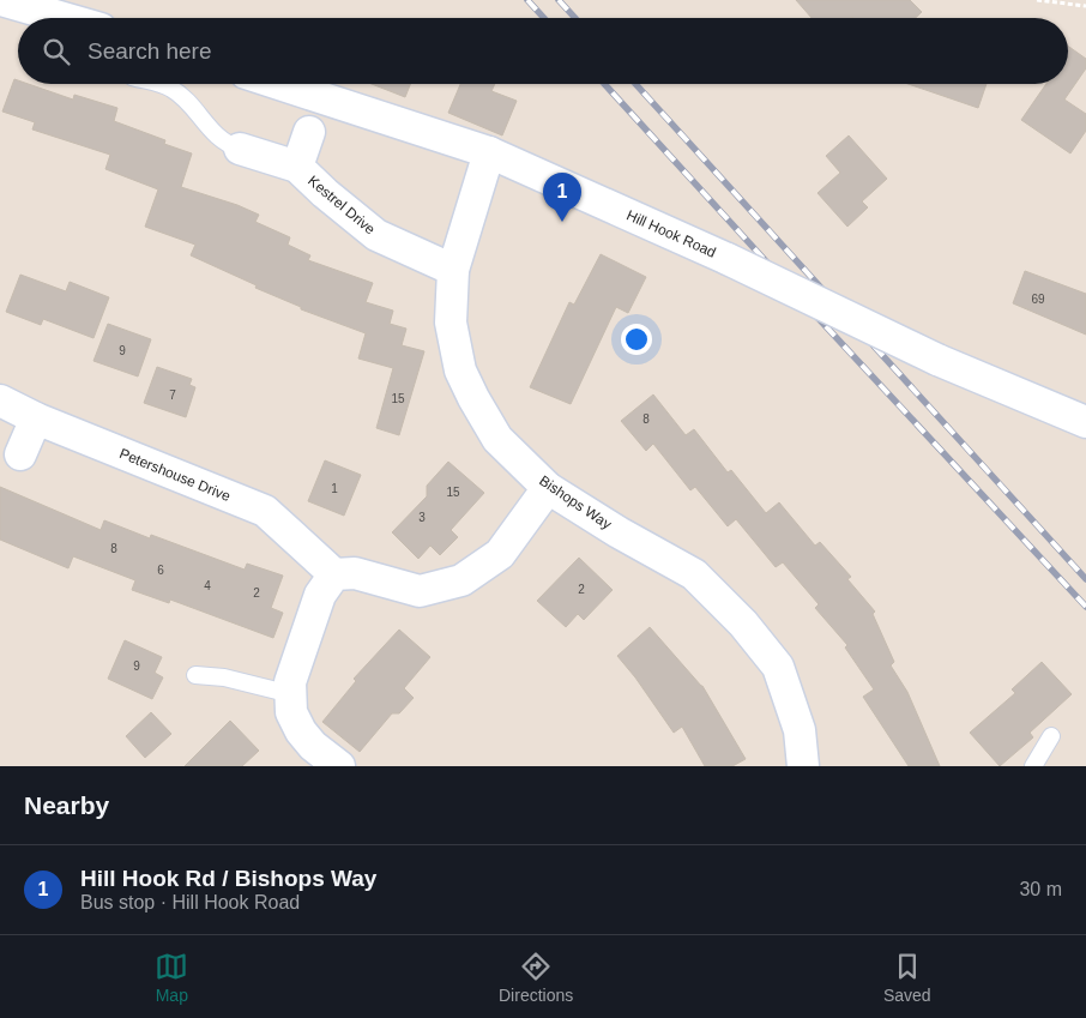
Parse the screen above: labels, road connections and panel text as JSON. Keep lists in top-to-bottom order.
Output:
{
  "streets": {
    "street": [
      "Kestrel Drive",
      "Hill Hook Road",
      "Petershouse Drive",
      "Bishops Way"
    ]
  },
  "crossings": [
    ["Kestrel Drive", "Bishops Way"],
    ["Hill Hook Road", "Bishops Way"]
  ],
  "house_numbers": [
    "69",
    "9",
    "7",
    "15",
    "8",
    "1",
    "15",
    "3",
    "8",
    "6",
    "4",
    "2",
    "2",
    "9"
  ],
  "page": {
    "search": "Search here",
    "pins": "1",
    "heading": "Nearby",
    "list": [
      {
        "mark": "1",
        "name": "Hill Hook Rd / Bishops Way",
        "note": "Bus stop · Hill Hook Road",
        "value": "30 m"
      }
    ],
    "nav": ["Map", "Directions", "Saved"]
  }
}
